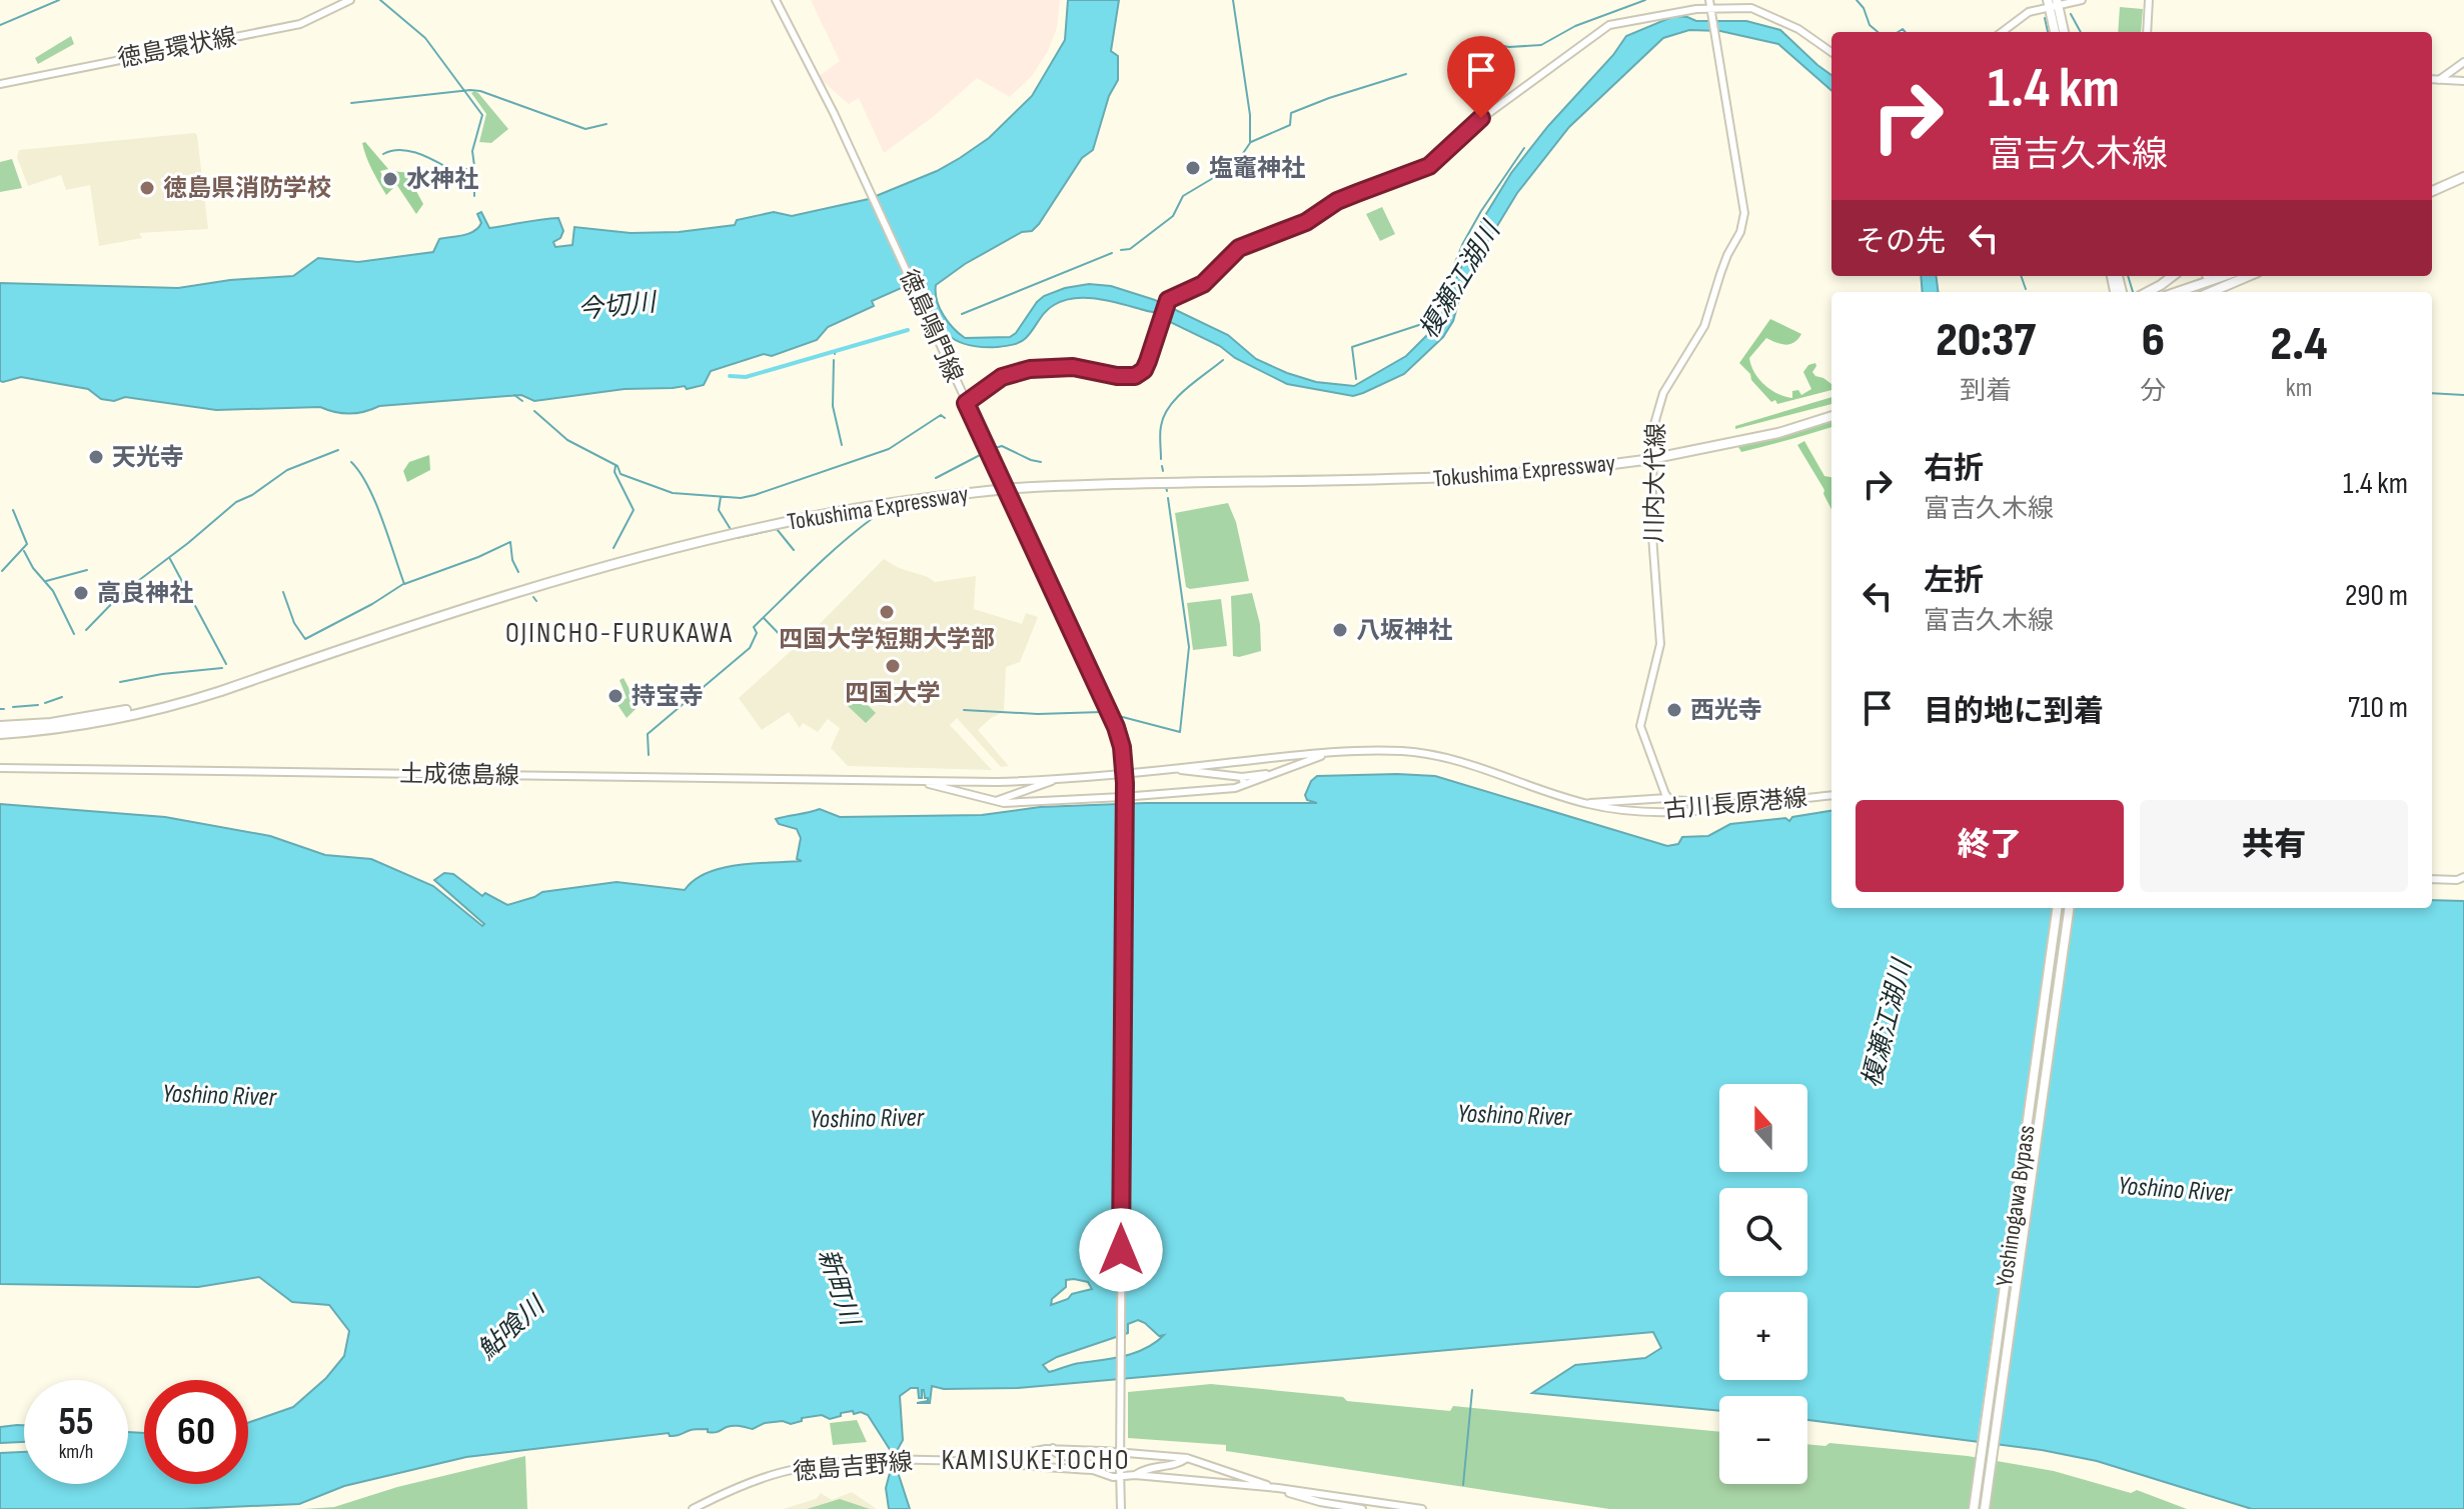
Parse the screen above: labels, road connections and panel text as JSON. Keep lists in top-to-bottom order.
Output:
{
  "streets": {
    "highway": ["Tokushima Expressway", "Yoshinogawa Bypass"],
    "main road": [
      "徳島環状線",
      "徳島鳴門線",
      "川内大代線",
      "土成徳島線",
      "古川長原港線",
      "徳島吉野線"
    ]
  },
  "crossings": [
    ["徳島鳴門線", "土成徳島線"],
    ["徳島鳴門線", "古川長原港線"],
    ["徳島鳴門線", "徳島吉野線"],
    ["川内大代線", "古川長原港線"],
    ["土成徳島線", "古川長原港線"]
  ],
  "districts": ["OJINCHO-FURUKAWA", "KAMISUKETOCHO"],
  "water": [
    "榎瀬江湖川",
    "今切川",
    "Yoshino River",
    "新町川",
    "鮎喰川"
  ],
  "places": [
    "塩竈神社",
    "水神社",
    "徳島県消防学校",
    "天光寺",
    "高良神社",
    "四国大学短期大学部",
    "八坂神社",
    "四国大学",
    "持宝寺",
    "西光寺"
  ],
  "north": "top",
  "page": {
    "turn": ["1.4 km", "富吉久木線"],
    "then": "その先",
    "eta": [
      "20:37",
      "到着",
      "6",
      "分",
      "2.4",
      "km"
    ],
    "list": [
      {
        "name": "右折",
        "note": "富吉久木線",
        "value": "1.4 km"
      },
      {
        "name": "左折",
        "note": "富吉久木線",
        "value": "290 m"
      },
      {
        "name": "目的地に到着",
        "value": "710 m"
      }
    ],
    "buttons": ["終了", "共有"],
    "map_buttons": ["+", "−"],
    "speed": "55 km/h",
    "limit": "60"
  }
}
